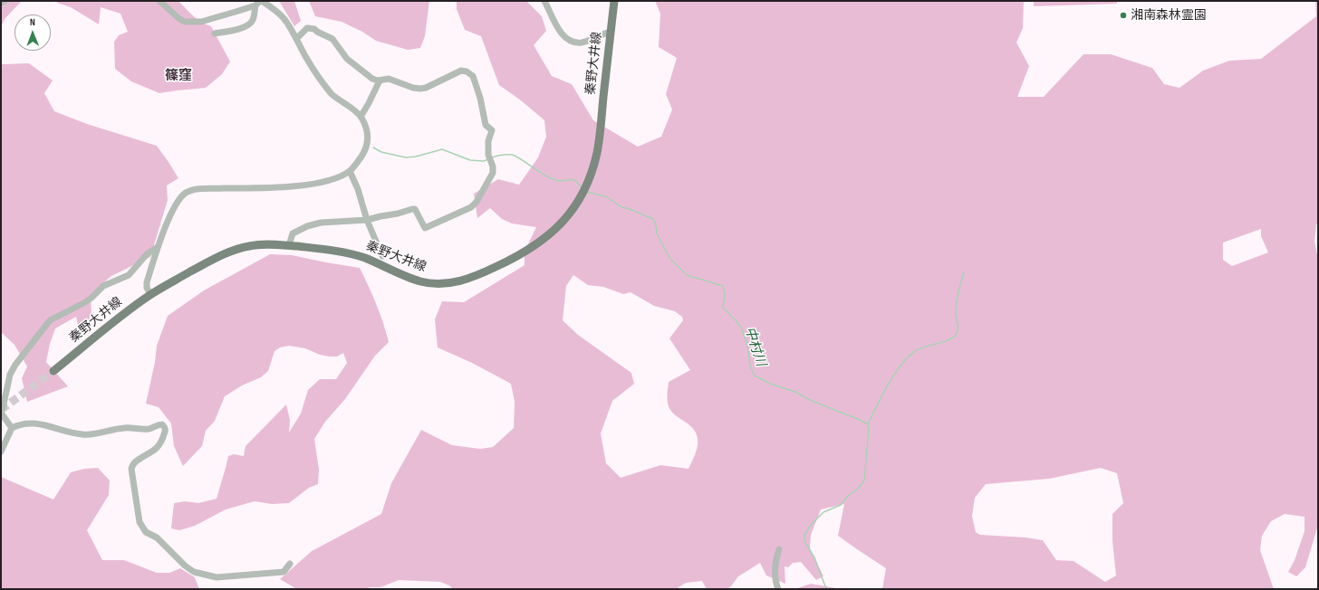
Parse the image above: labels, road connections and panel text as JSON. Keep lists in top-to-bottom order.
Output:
{
  "streets": {
    "main road": ["秦野大井線"]
  },
  "districts": ["篠窪"],
  "water": ["中村川"],
  "places": ["湘南森林霊園"],
  "north": "top"
}
